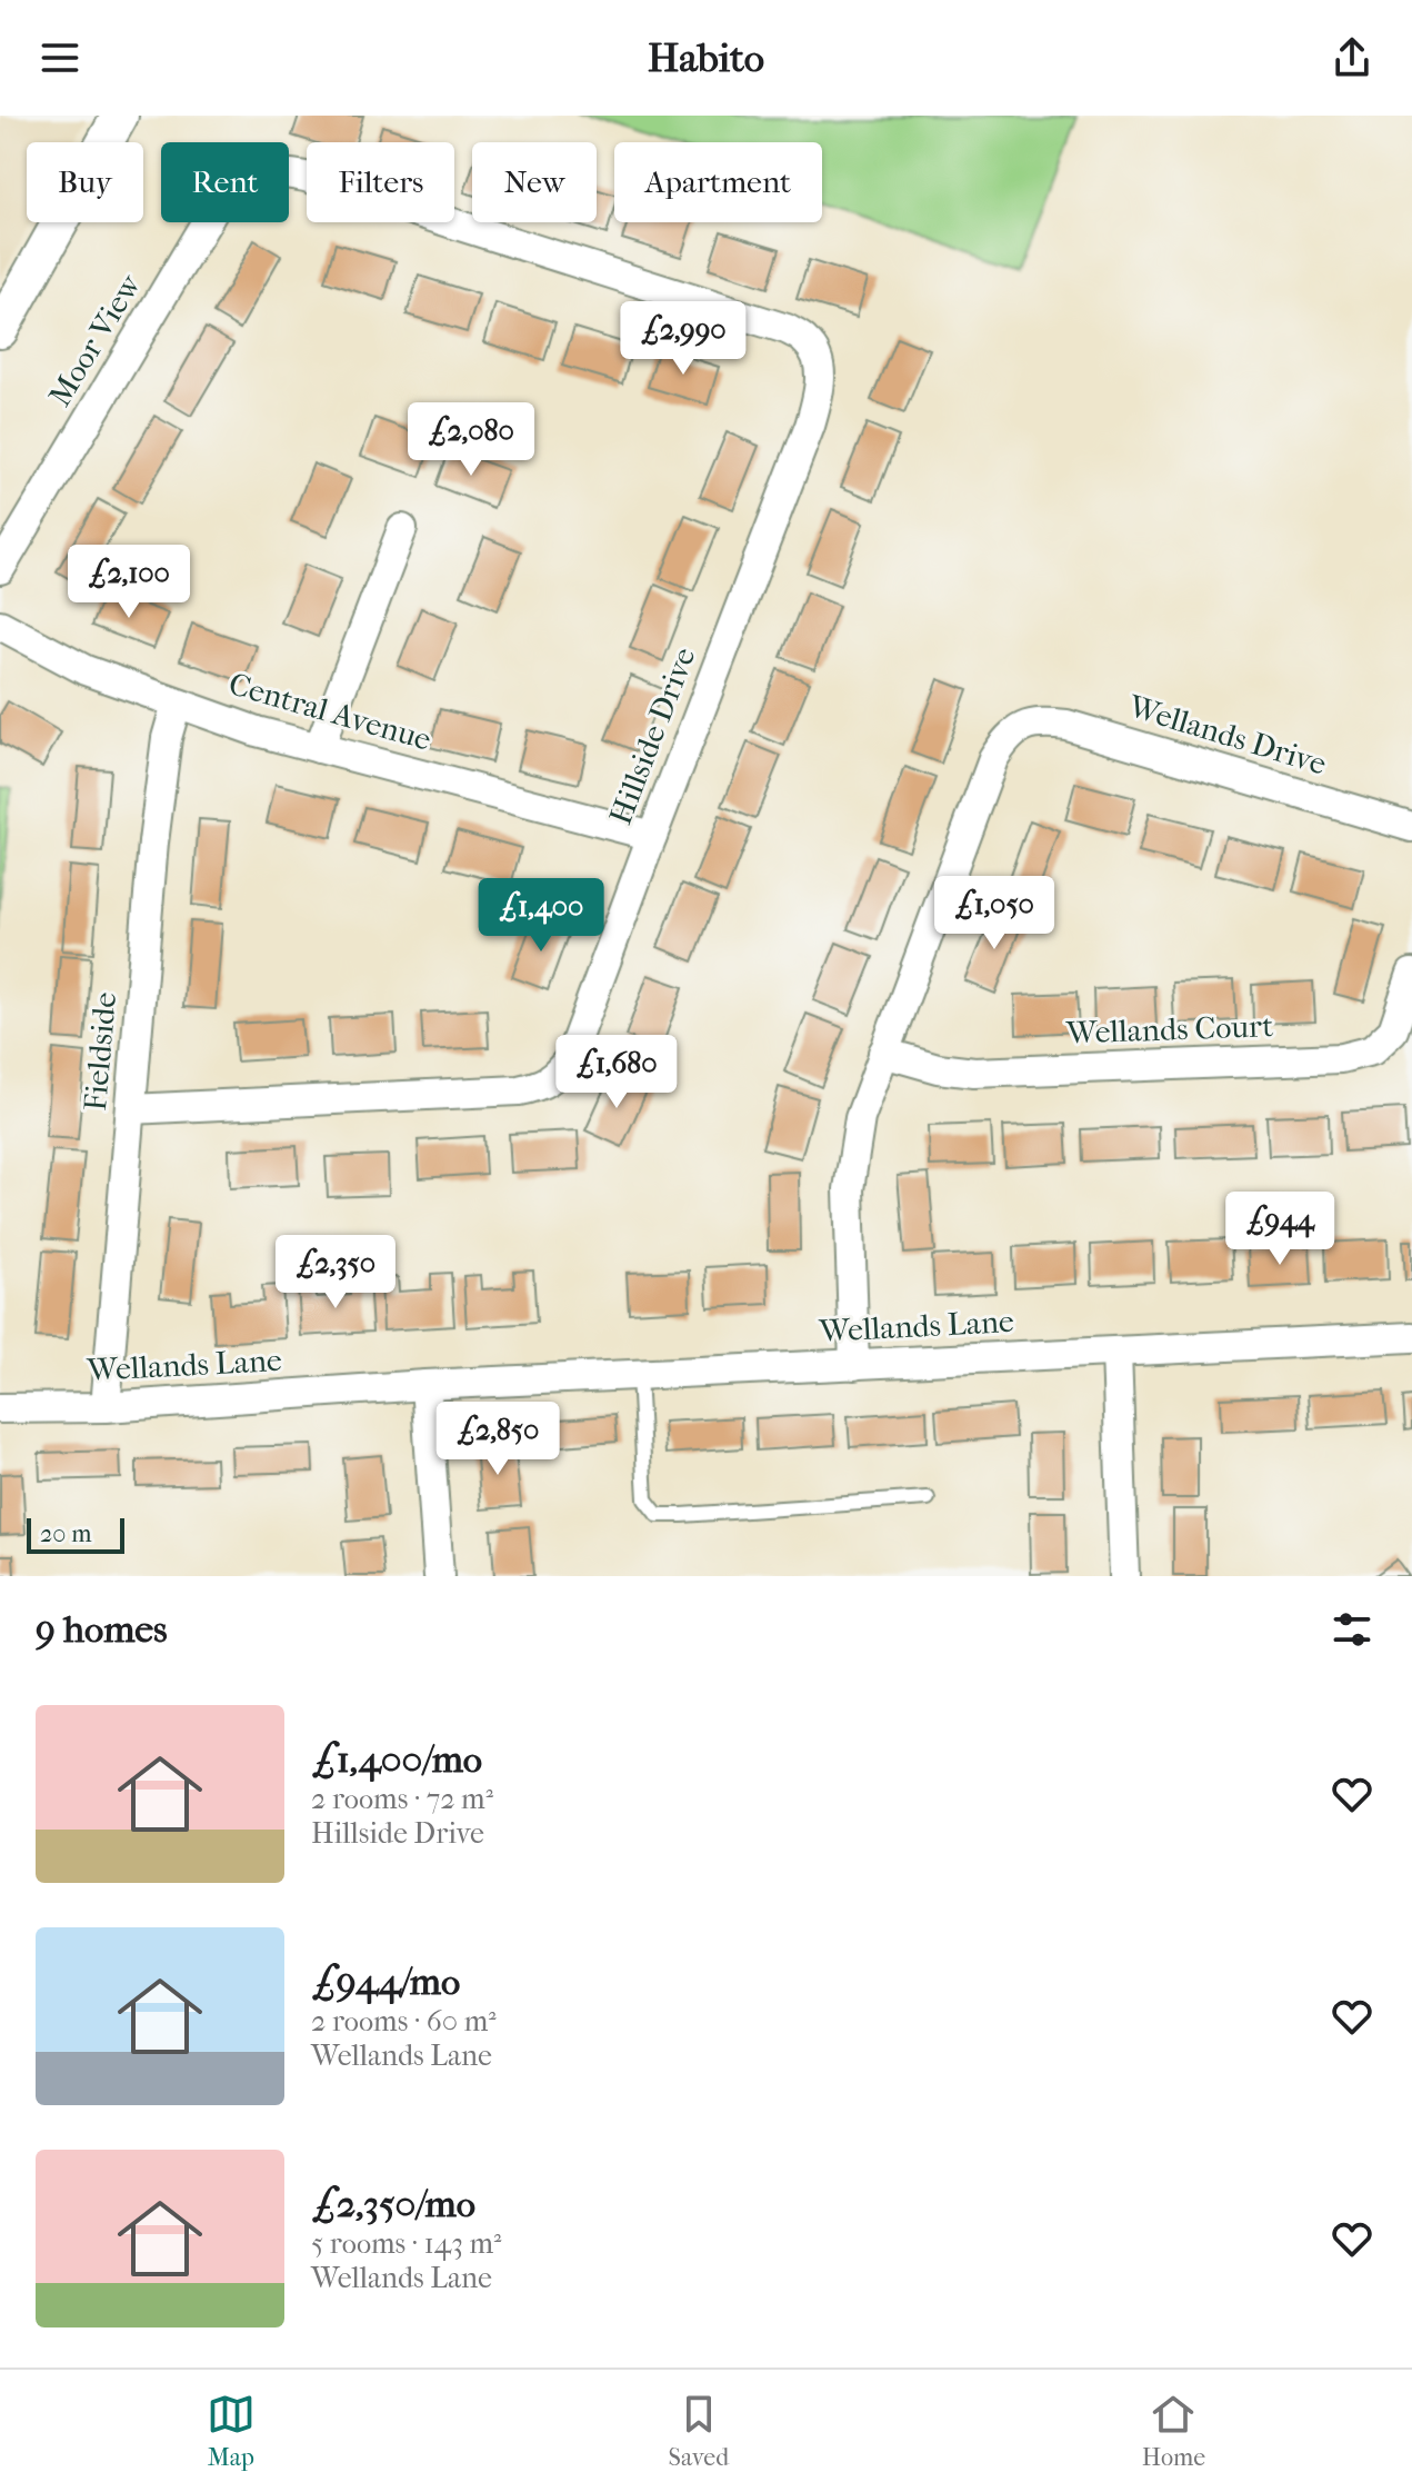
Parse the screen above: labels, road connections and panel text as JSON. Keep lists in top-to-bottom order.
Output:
{
  "streets": {
    "street": [
      "Moor View",
      "Central Avenue",
      "Wellands Drive",
      "Hillside Drive",
      "Wellands Court",
      "Fieldside",
      "Wellands Lane"
    ]
  },
  "crossings": [
    ["Central Avenue", "Hillside Drive"],
    ["Central Avenue", "Fieldside"],
    ["Wellands Drive", "Wellands Court"],
    ["Hillside Drive", "Fieldside"],
    ["Fieldside", "Wellands Lane"]
  ],
  "scale_bar": "20 m",
  "page": {
    "header": "Habito",
    "chip": [
      "Buy",
      "Rent",
      "Filters",
      "New",
      "Apartment"
    ],
    "price": [
      "£2,990",
      "£2,080",
      "£2,100",
      "£1,050",
      "£1,400",
      "£1,680",
      "£944",
      "£2,350",
      "£2,850"
    ],
    "scale": "20 m",
    "heading": "9 homes",
    "list": [
      {
        "name": "£1,400/mo",
        "note": "2 rooms · 72 m² · Hillside Drive"
      },
      {
        "name": "£944/mo",
        "note": "2 rooms · 60 m² · Wellands Lane"
      },
      {
        "name": "£2,350/mo",
        "note": "5 rooms · 143 m² · Wellands Lane"
      }
    ],
    "tabs": ["Map", "Saved", "Home"]
  }
}
